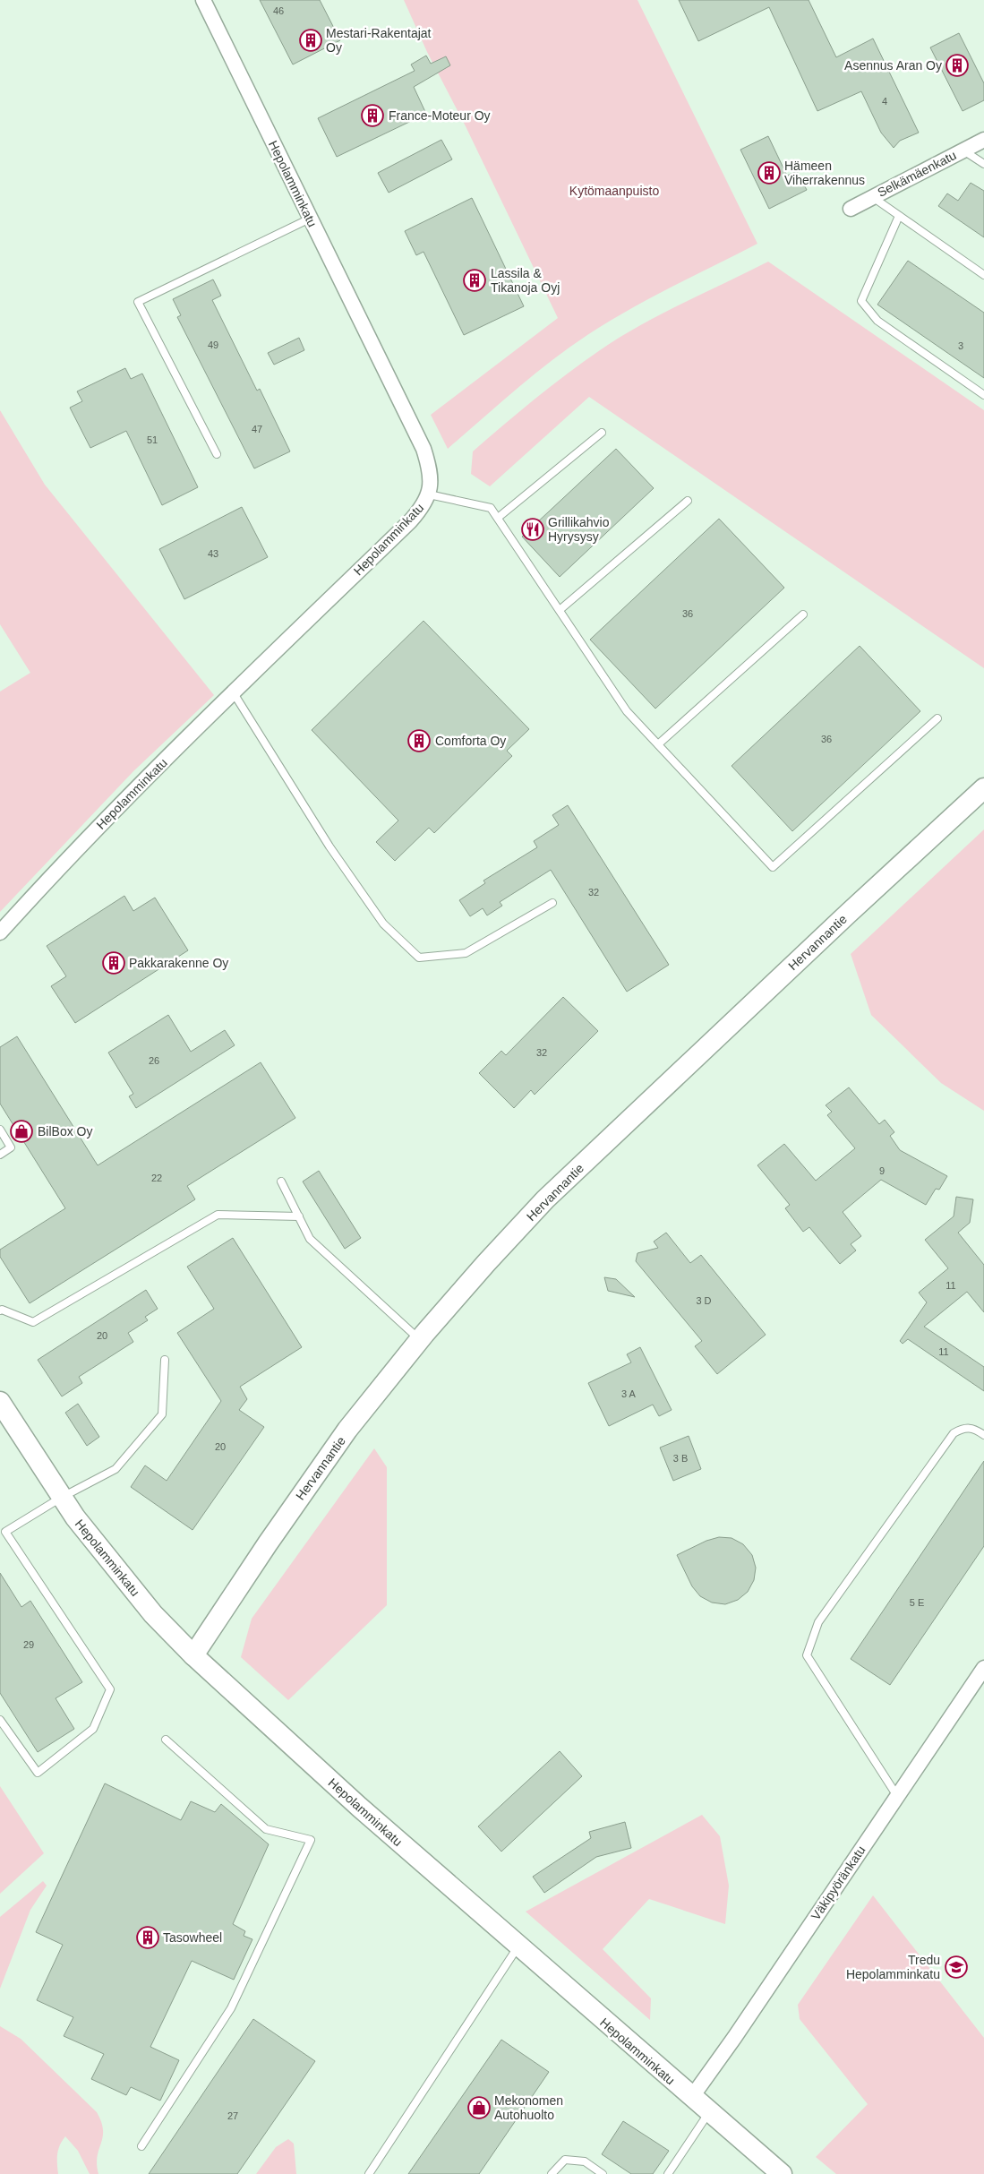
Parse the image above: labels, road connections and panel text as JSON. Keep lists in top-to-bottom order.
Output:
{
  "streets": {
    "main road": ["Hepolamminkatu", "Hervannantie"],
    "street": ["Selkämäenkatu", "Väkipyöränkatu"]
  },
  "crossings": [
    ["Hepolamminkatu", "Hervannantie"],
    ["Hepolamminkatu", "Väkipyöränkatu"]
  ],
  "parks": ["Kytömaanpuisto"],
  "places": {
    "building": [
      "Mestari-Rakentajat Oy",
      "Asennus Aran Oy",
      "France-Moteur Oy",
      "Hämeen Viherrakennus",
      "Lassila & Tikanoja Oyj",
      "Comforta Oy",
      "Pakkarakenne Oy",
      "Tasowheel"
    ],
    "restaurant": ["Grillikahvio Hyrysysy"],
    "shop": ["BilBox Oy", "Mekonomen Autohuolto"],
    "school or university": ["Tredu Hepolamminkatu"]
  },
  "house_numbers": [
    "46",
    "4",
    "49",
    "3",
    "47",
    "51",
    "43",
    "36",
    "36",
    "32",
    "32",
    "26",
    "9",
    "22",
    "11",
    "3 D",
    "20",
    "11",
    "3 A",
    "20",
    "3 B",
    "5 E",
    "29",
    "27"
  ]
}
